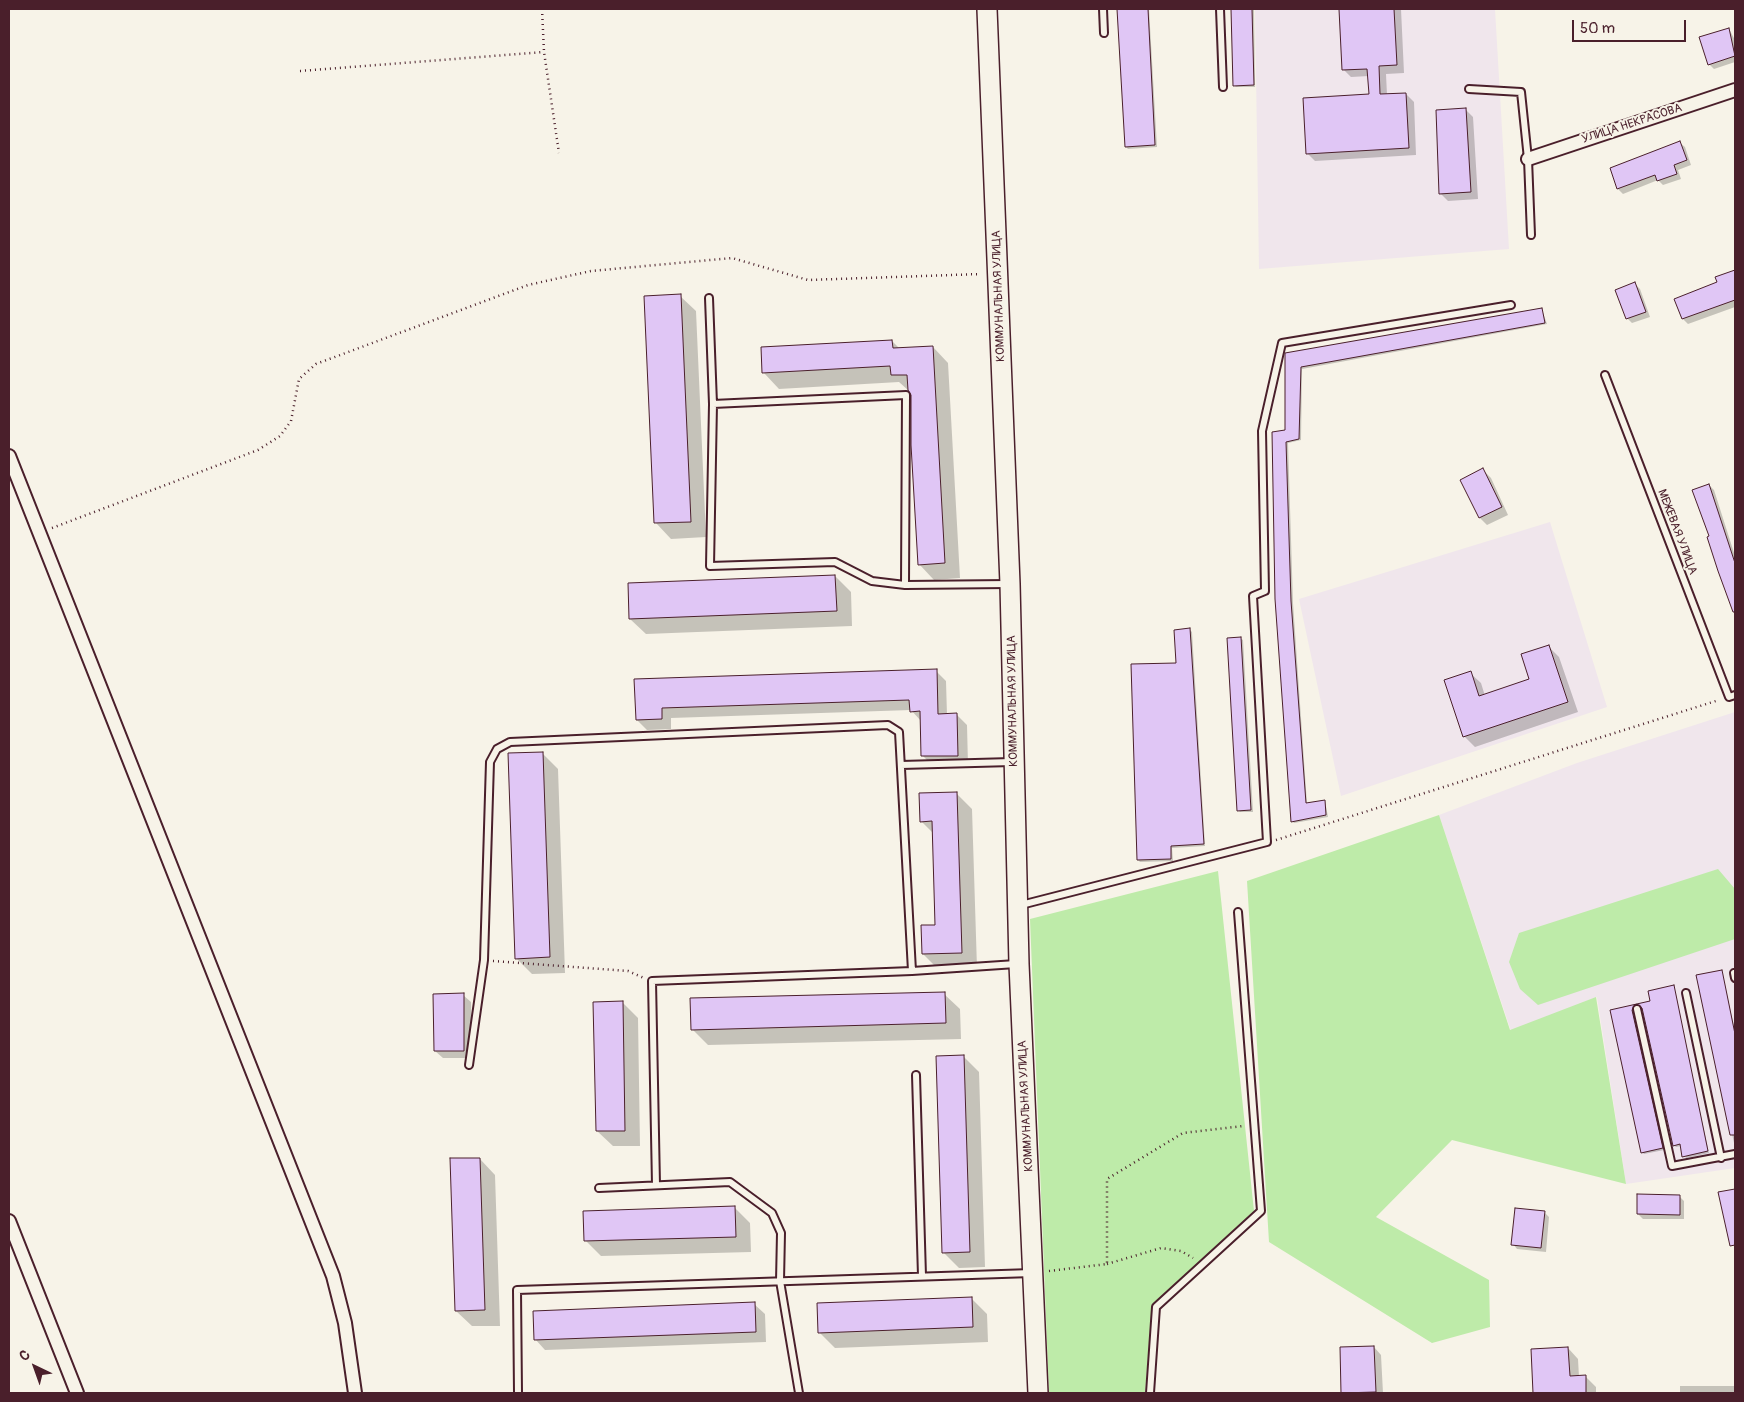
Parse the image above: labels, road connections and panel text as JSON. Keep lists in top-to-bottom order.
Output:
{
  "streets": {
    "street": ["УЛИЦА НЕКРАСОВА", "КОММУНАЛЬНАЯ УЛИЦА"],
    "lane": ["МЕЖЕВАЯ УЛИЦА"]
  },
  "scale_bar": "50 m",
  "north": "top left"
}
